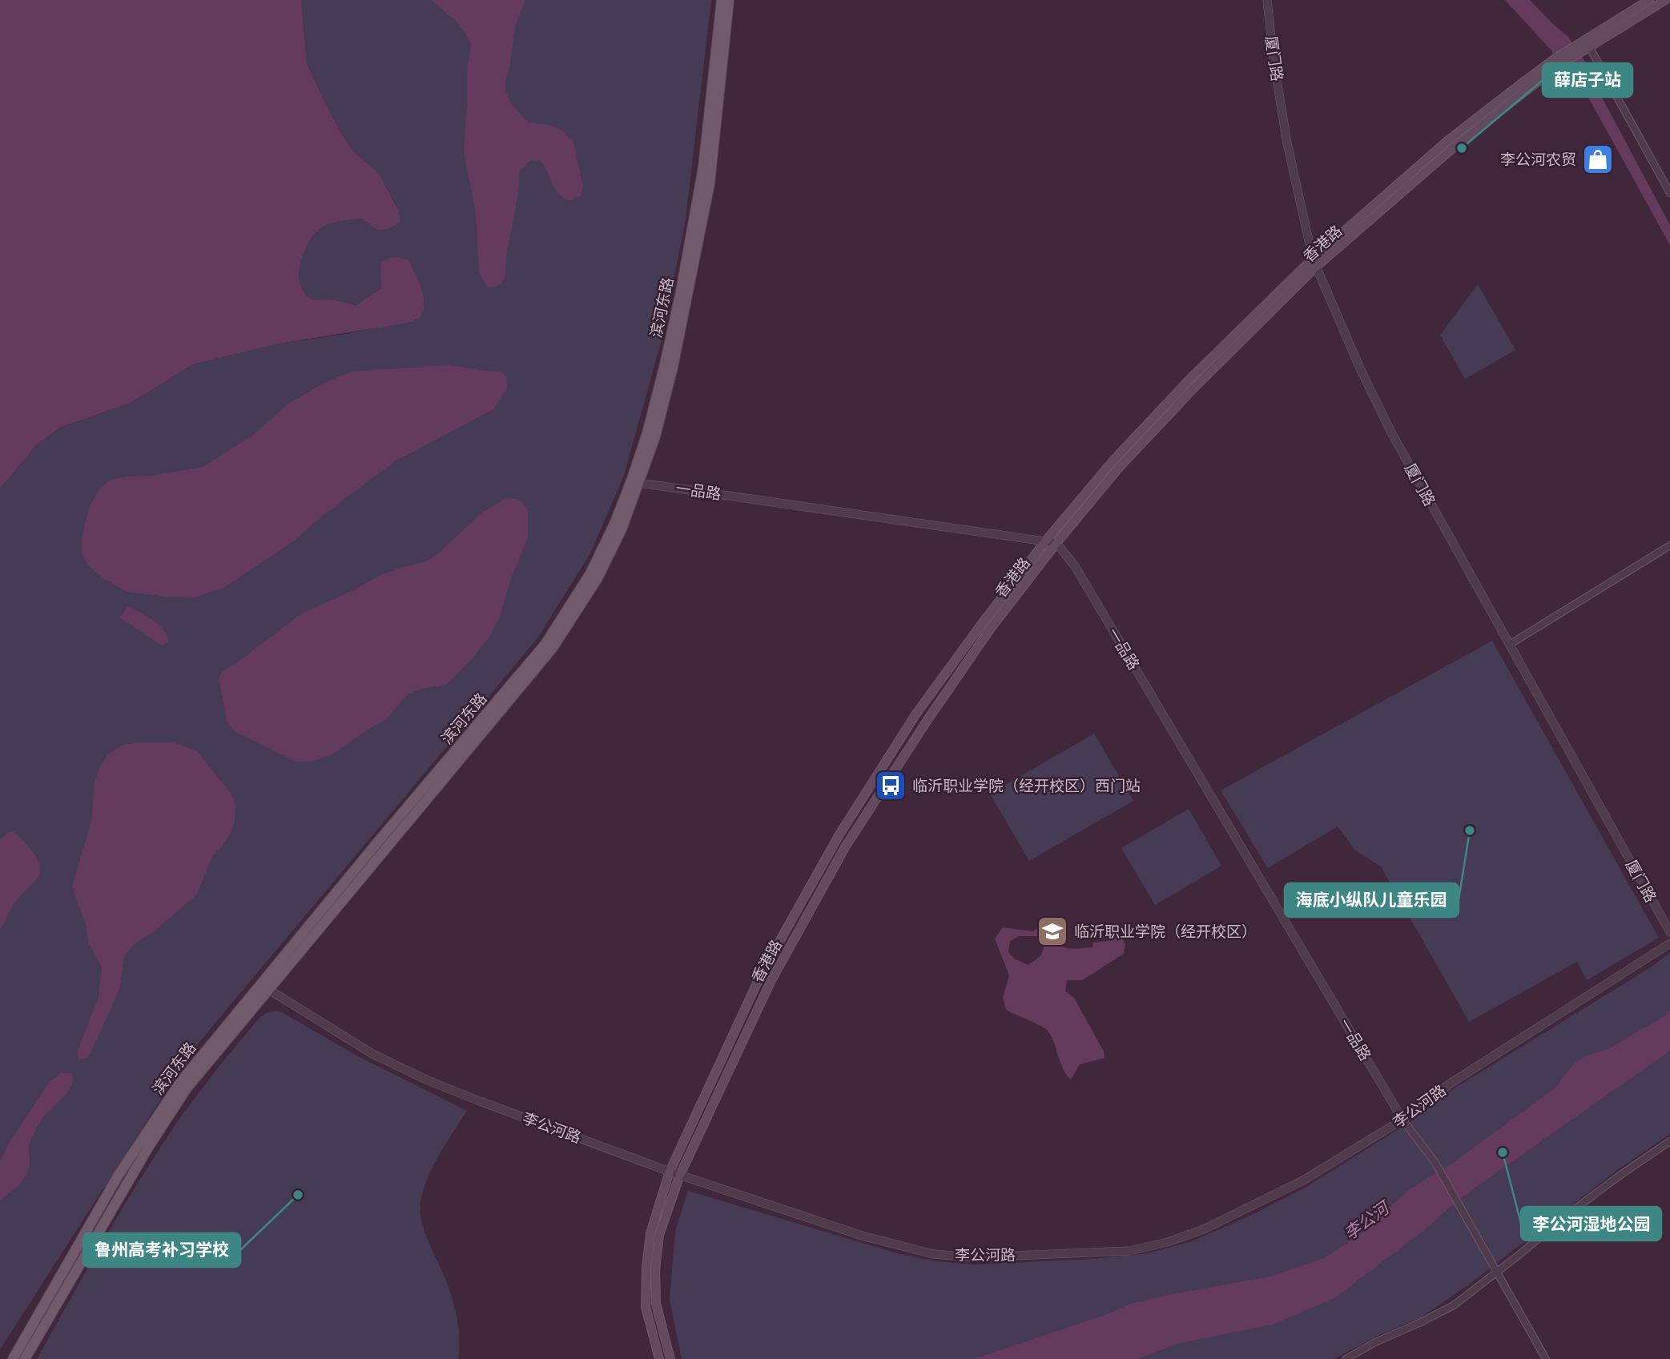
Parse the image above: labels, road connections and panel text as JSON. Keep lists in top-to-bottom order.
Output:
{
  "streets": {
    "main road": ["香港路", "滨河东路"],
    "street": ["厦门路", "一品路", "李公河路"]
  },
  "crossings": [
    ["厦门路", "香港路"],
    ["香港路", "一品路"],
    ["香港路", "李公河路"],
    ["滨河东路", "一品路"],
    ["滨河东路", "李公河路"],
    ["一品路", "李公河路"]
  ],
  "water": ["李公河"],
  "places": {
    "other": [
      "薛店子站",
      "海底小纵队儿童乐园",
      "李公河湿地公园",
      "鲁州高考补习学校"
    ],
    "shop": ["李公河农贸"],
    "bus stop": ["临沂职业学院（经开校区）西门站"],
    "school or university": ["临沂职业学院（经开校区）"]
  }
}
